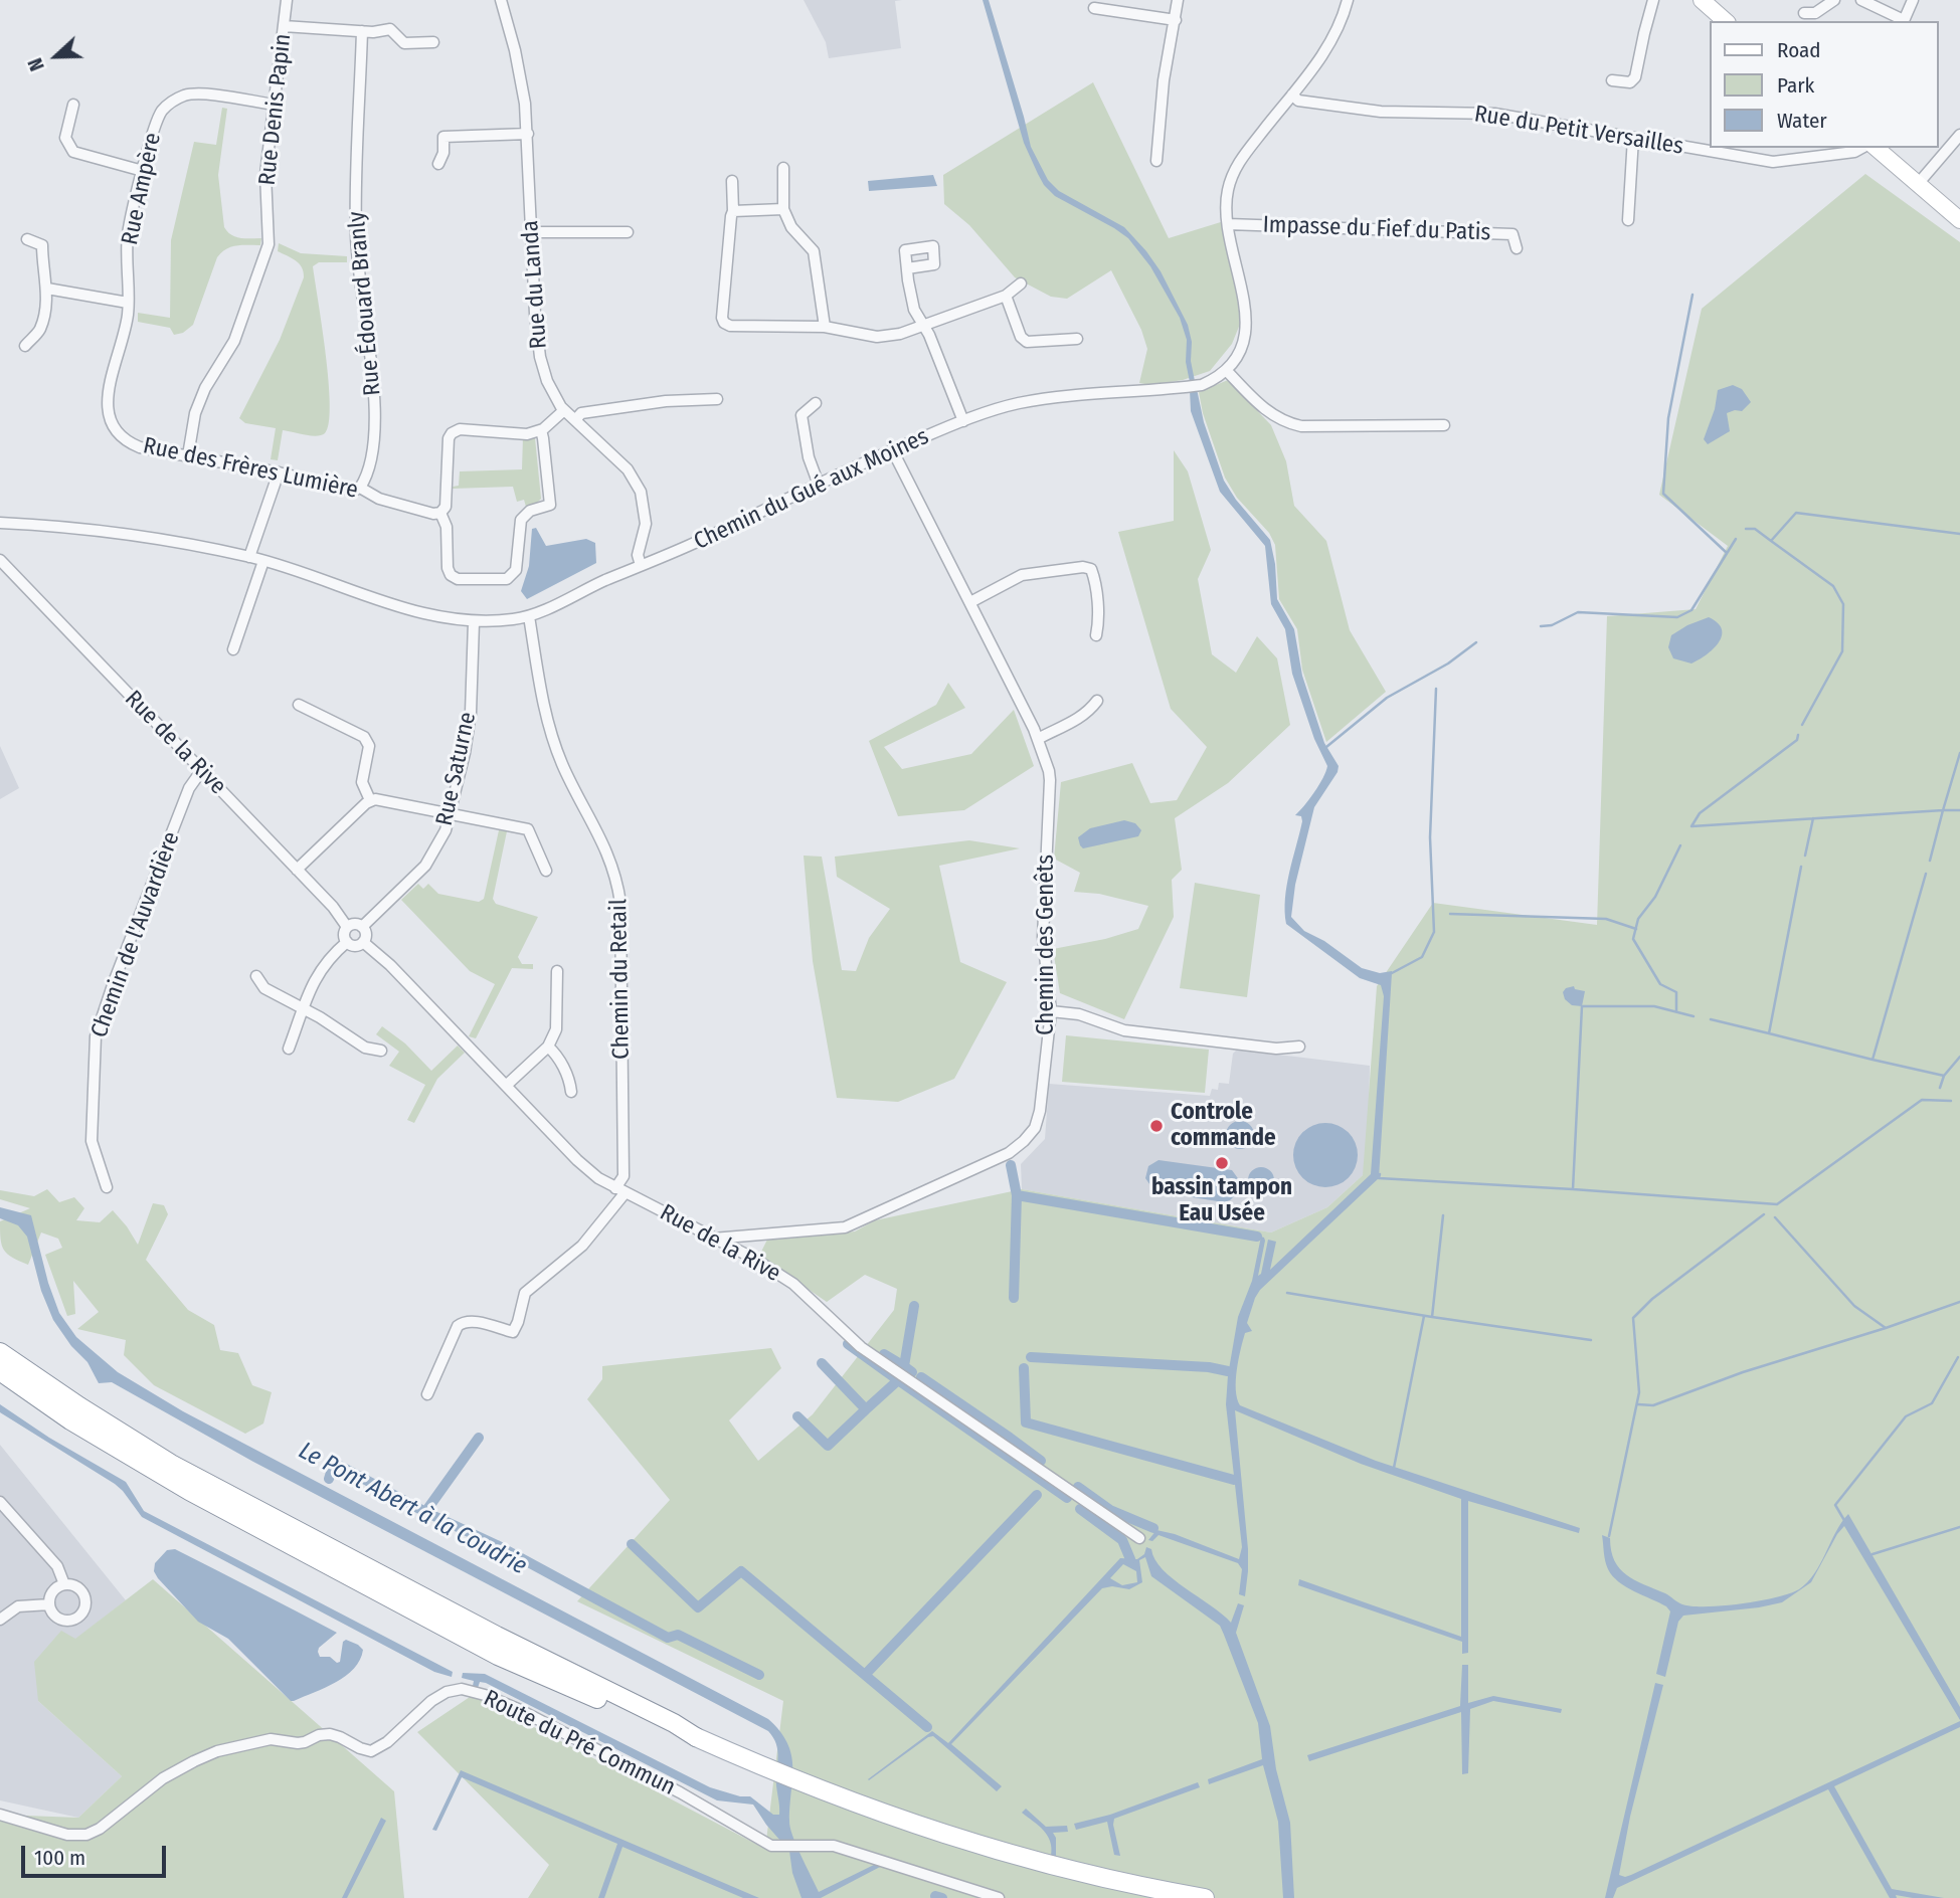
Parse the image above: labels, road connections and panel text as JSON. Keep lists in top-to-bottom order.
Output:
{
  "streets": {
    "street": [
      "Rue Denis Papin",
      "Rue du Petit Versailles",
      "Rue Ampère",
      "Impasse du Fief du Patis",
      "Rue du Landa",
      "Rue Édouard Branly",
      "Rue des Frères Lumière",
      "Chemin du Gué aux Moines",
      "Rue de la Rive",
      "Rue Saturne",
      "Chemin de l'Auvardière",
      "Chemin des Genêts",
      "Chemin du Retail",
      "Route du Pré Commun"
    ]
  },
  "crossings": [
    ["Rue Denis Papin", "Rue Ampère"],
    ["Rue Denis Papin", "Rue des Frères Lumière"],
    ["Rue Ampère", "Rue des Frères Lumière"],
    ["Rue du Landa", "Chemin du Gué aux Moines"],
    ["Rue Édouard Branly", "Rue des Frères Lumière"],
    ["Chemin du Gué aux Moines", "Rue Saturne"],
    ["Chemin du Gué aux Moines", "Chemin des Genêts"],
    ["Chemin du Gué aux Moines", "Chemin du Retail"],
    ["Rue de la Rive", "Rue Saturne"],
    ["Rue de la Rive", "Chemin de l'Auvardière"],
    ["Rue de la Rive", "Chemin des Genêts"],
    ["Rue de la Rive", "Chemin du Retail"]
  ],
  "water": ["Le Pont Abert à la Coudrie"],
  "places": ["Controle commande", "bassin tampon Eau Usée"],
  "legend": ["Road", "Park", "Water"],
  "scale_bar": "100 m",
  "north": "left"
}
